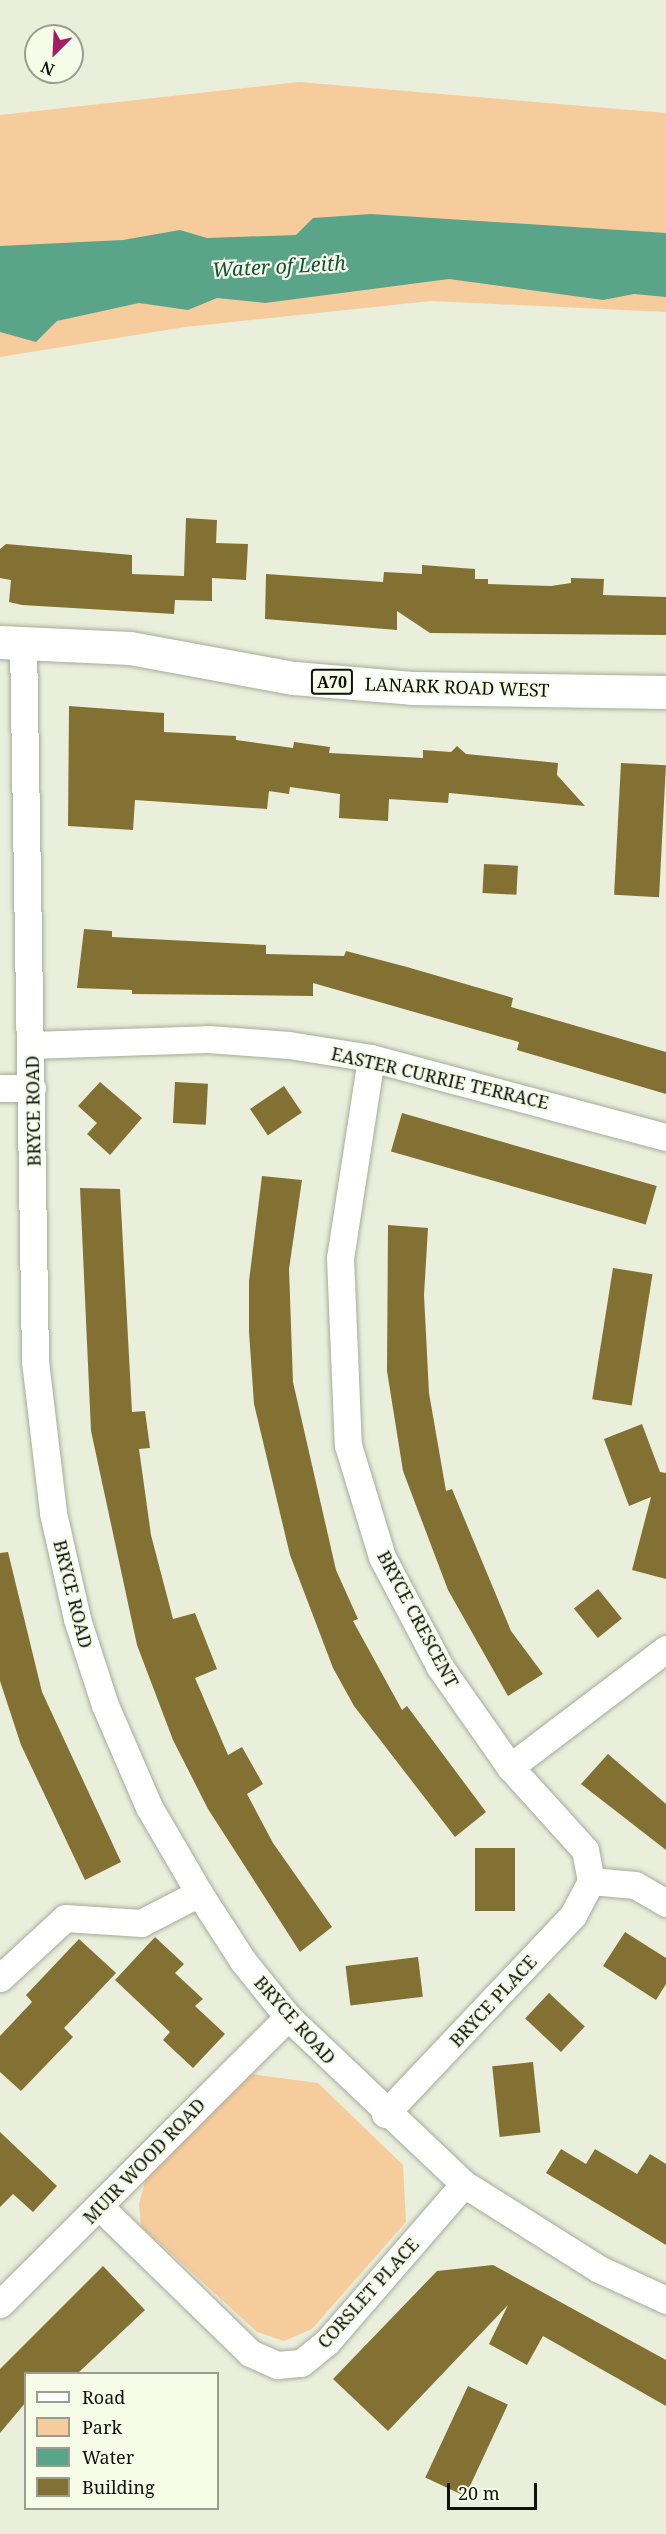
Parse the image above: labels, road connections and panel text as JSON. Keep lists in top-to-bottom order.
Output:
{
  "streets": {
    "main road": ["A70", "LANARK ROAD WEST"],
    "street": [
      "EASTER CURRIE TERRACE",
      "BRYCE ROAD",
      "BRYCE CRESCENT",
      "BRYCE PLACE",
      "MUIR WOOD ROAD",
      "CORSLET PLACE"
    ]
  },
  "crossings": [
    ["LANARK ROAD WEST", "BRYCE ROAD"],
    ["EASTER CURRIE TERRACE", "BRYCE ROAD"],
    ["EASTER CURRIE TERRACE", "BRYCE CRESCENT"],
    ["BRYCE ROAD", "BRYCE PLACE"],
    ["BRYCE ROAD", "MUIR WOOD ROAD"],
    ["BRYCE ROAD", "CORSLET PLACE"],
    ["BRYCE CRESCENT", "BRYCE PLACE"],
    ["MUIR WOOD ROAD", "CORSLET PLACE"]
  ],
  "water": ["Water of Leith"],
  "legend": [
    "Road",
    "Park",
    "Water",
    "Building"
  ],
  "scale_bar": "20 m",
  "north": "bottom left"
}
